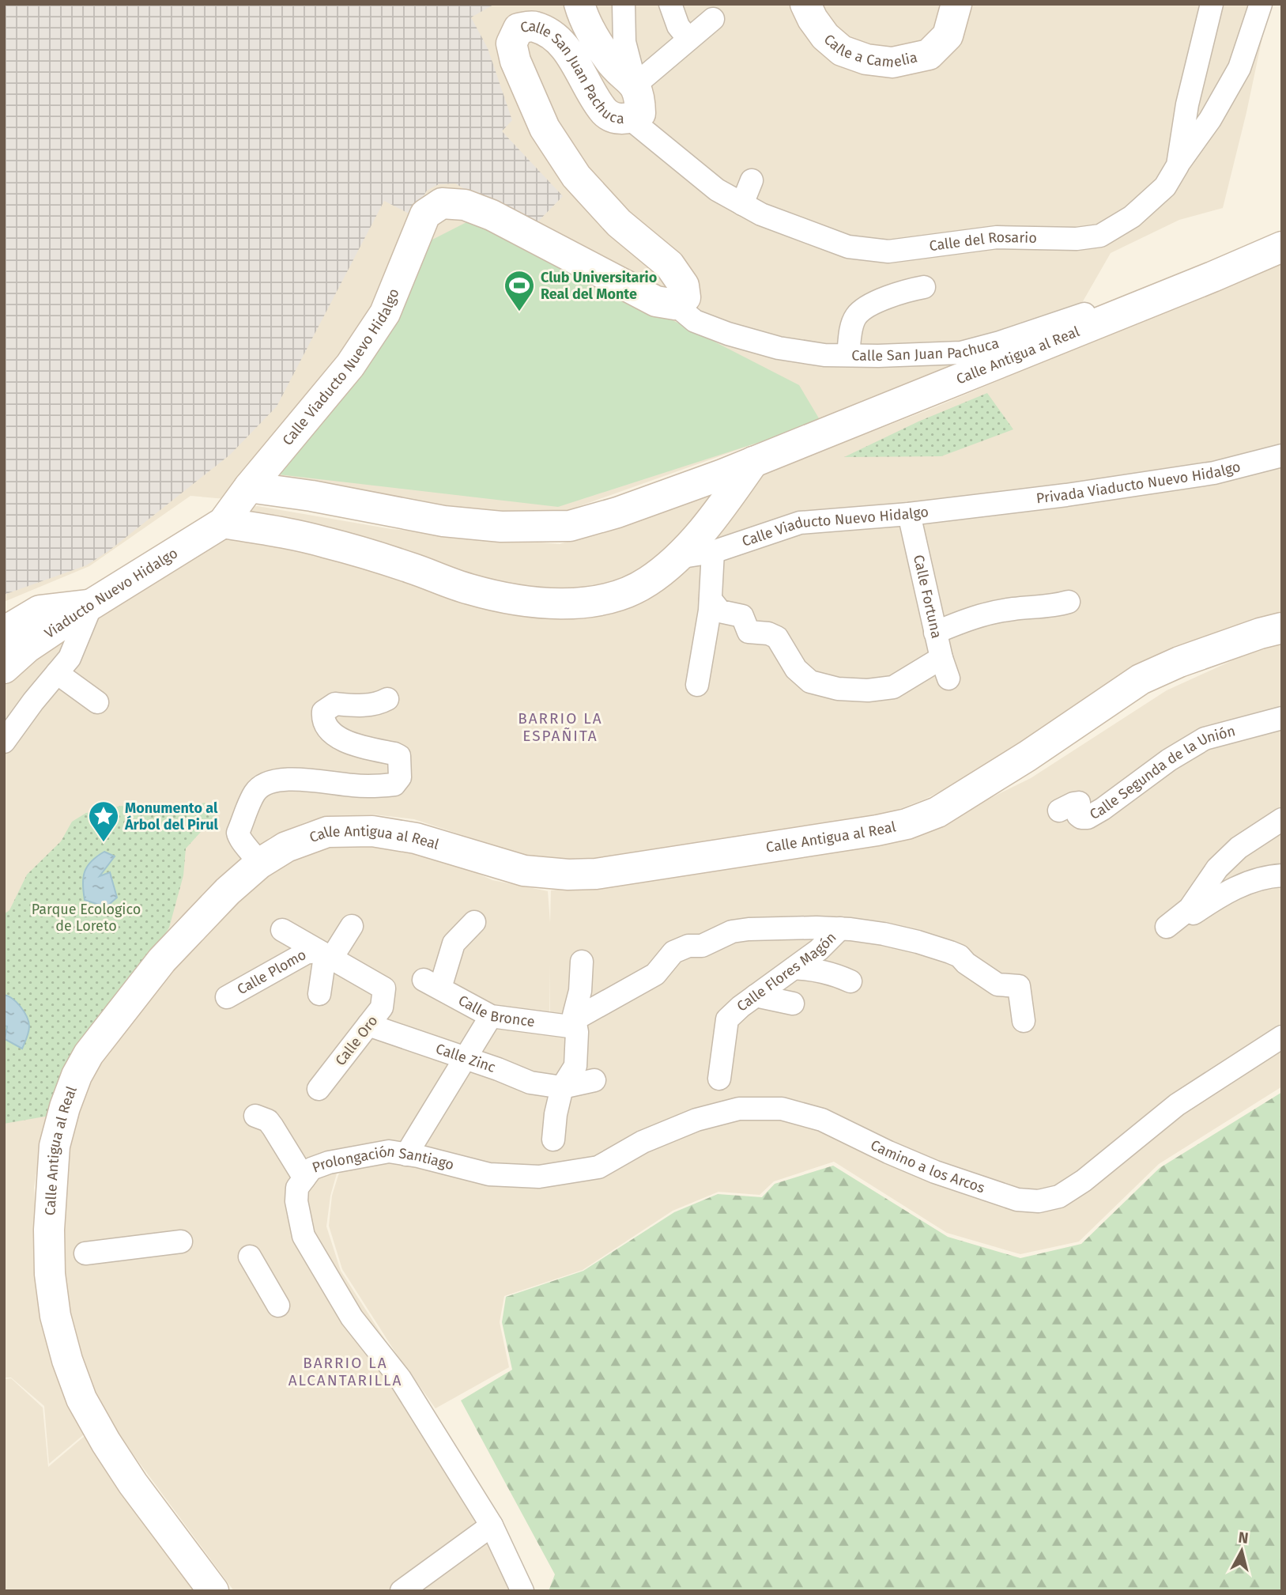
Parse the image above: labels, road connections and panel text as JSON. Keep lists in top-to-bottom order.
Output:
{
  "streets": {
    "main road": [
      "Calle a Camelia",
      "Calle San Juan Pachuca",
      "Calle Antigua al Real",
      "Calle Viaducto Nuevo Hidalgo",
      "Viaducto Nuevo Hidalgo"
    ],
    "street": [
      "Calle del Rosario",
      "Privada Viaducto Nuevo Hidalgo",
      "Calle Fortuna",
      "Calle Segunda de la Unión",
      "Calle Flores Magón",
      "Calle Plomo",
      "Calle Bronce",
      "Calle Oro",
      "Calle Zinc",
      "Camino a los Arcos",
      "Prolongación Santiago"
    ]
  },
  "crossings": [
    ["Calle San Juan Pachuca", "Calle del Rosario"],
    ["Calle San Juan Pachuca", "Calle Viaducto Nuevo Hidalgo"],
    ["Calle Antigua al Real", "Calle Viaducto Nuevo Hidalgo"],
    ["Calle Viaducto Nuevo Hidalgo", "Privada Viaducto Nuevo Hidalgo"],
    ["Calle Viaducto Nuevo Hidalgo", "Viaducto Nuevo Hidalgo"],
    ["Calle Viaducto Nuevo Hidalgo", "Calle Fortuna"],
    ["Calle Plomo", "Calle Oro"],
    ["Calle Oro", "Calle Zinc"],
    ["Camino a los Arcos", "Prolongación Santiago"]
  ],
  "districts": ["BARRIO LA ESPAÑITA", "BARRIO LA ALCANTARILLA"],
  "parks": ["Parque Ecologico de Loreto"],
  "places": {
    "sports": ["Club Universitario Real del Monte"],
    "place": ["Monumento al Árbol del Pirul"]
  },
  "north": "top"
}
